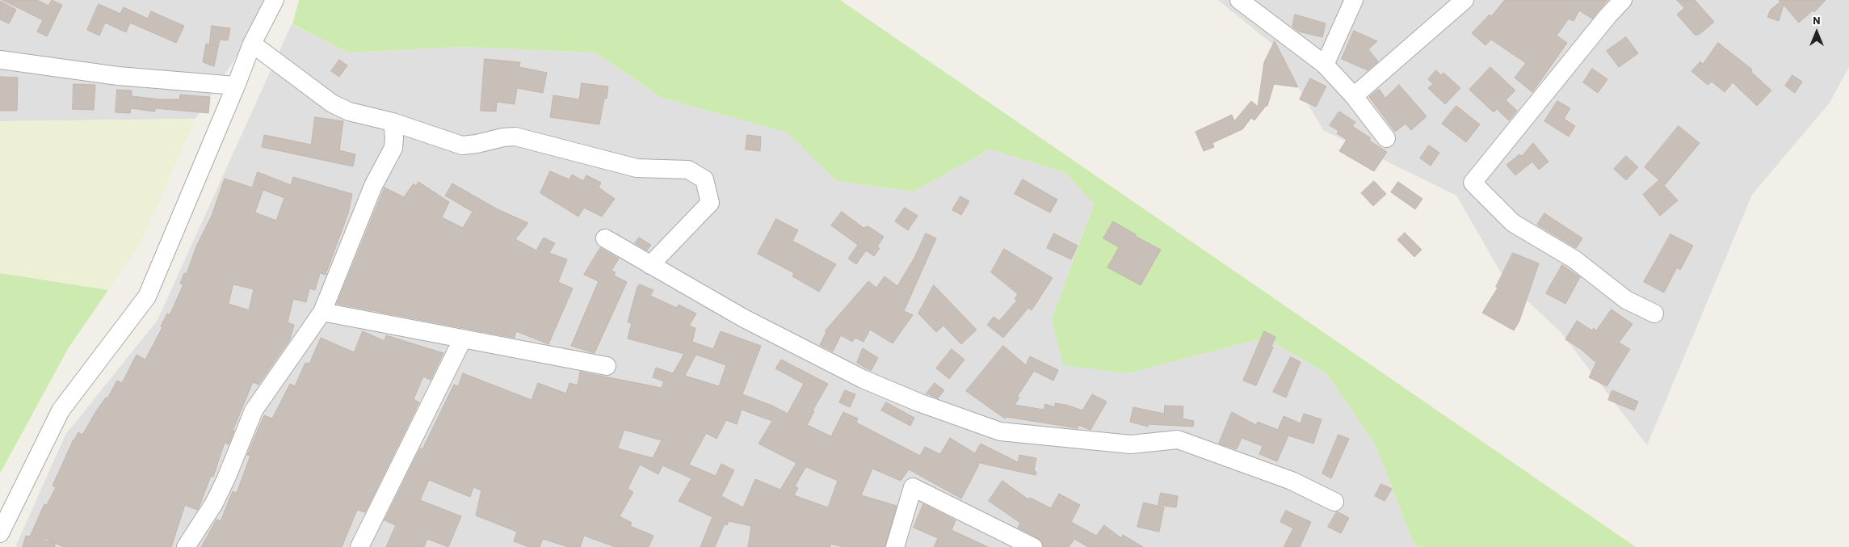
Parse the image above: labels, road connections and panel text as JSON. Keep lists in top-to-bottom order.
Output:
{
  "north": "top"
}
